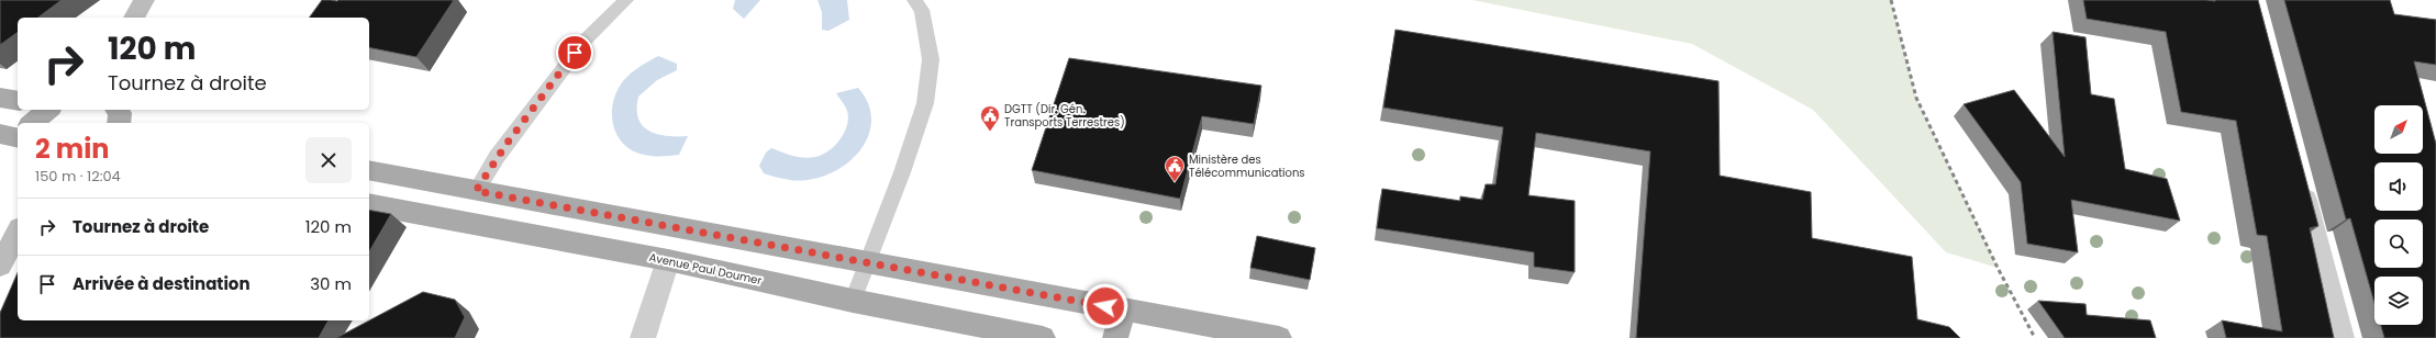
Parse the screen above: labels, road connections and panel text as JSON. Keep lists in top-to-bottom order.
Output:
{
  "streets": {
    "main road": ["Avenue Paul Doumer"]
  },
  "places": {
    "public building": ["DGTT (Dir. Gén. Transports Terrestres)", "Ministère des Télécommunications"]
  },
  "north": "top right",
  "page": {
    "turn": ["120 m", "Tournez à droite"],
    "heading": ["2 min", "150 m · 12:04"],
    "list": [
      {
        "name": "Tournez à droite",
        "value": "120 m"
      },
      {
        "name": "Arrivée à destination",
        "value": "30 m"
      }
    ]
  }
}
